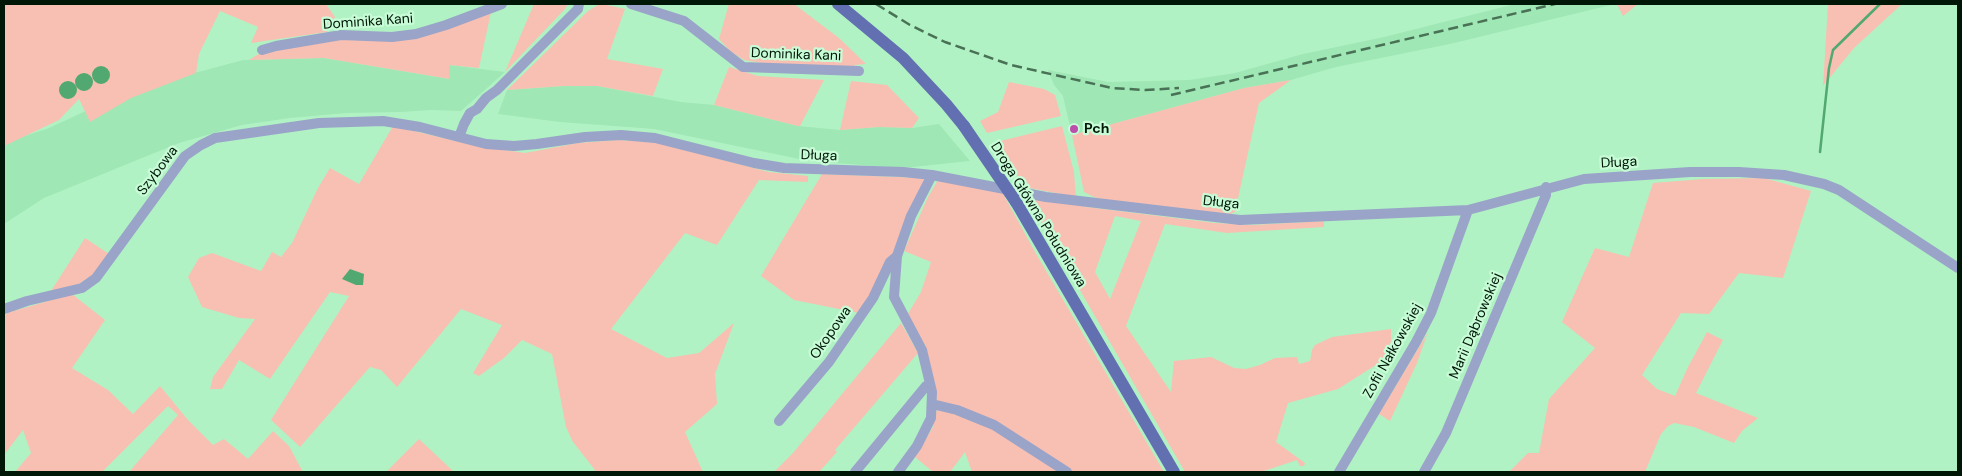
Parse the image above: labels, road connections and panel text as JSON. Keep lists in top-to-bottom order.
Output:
{
  "streets": {
    "main road": ["Droga Główna Południowa"],
    "street": [
      "Dominika Kani",
      "Długa",
      "Szybowa",
      "Marii Dąbrowskiej",
      "Okopowa",
      "Zofii Nałkowskiej"
    ]
  },
  "crossings": [
    ["Długa", "Szybowa"],
    ["Długa", "Marii Dąbrowskiej"],
    ["Długa", "Okopowa"],
    ["Długa", "Zofii Nałkowskiej"]
  ],
  "places": ["Pch"]
}
